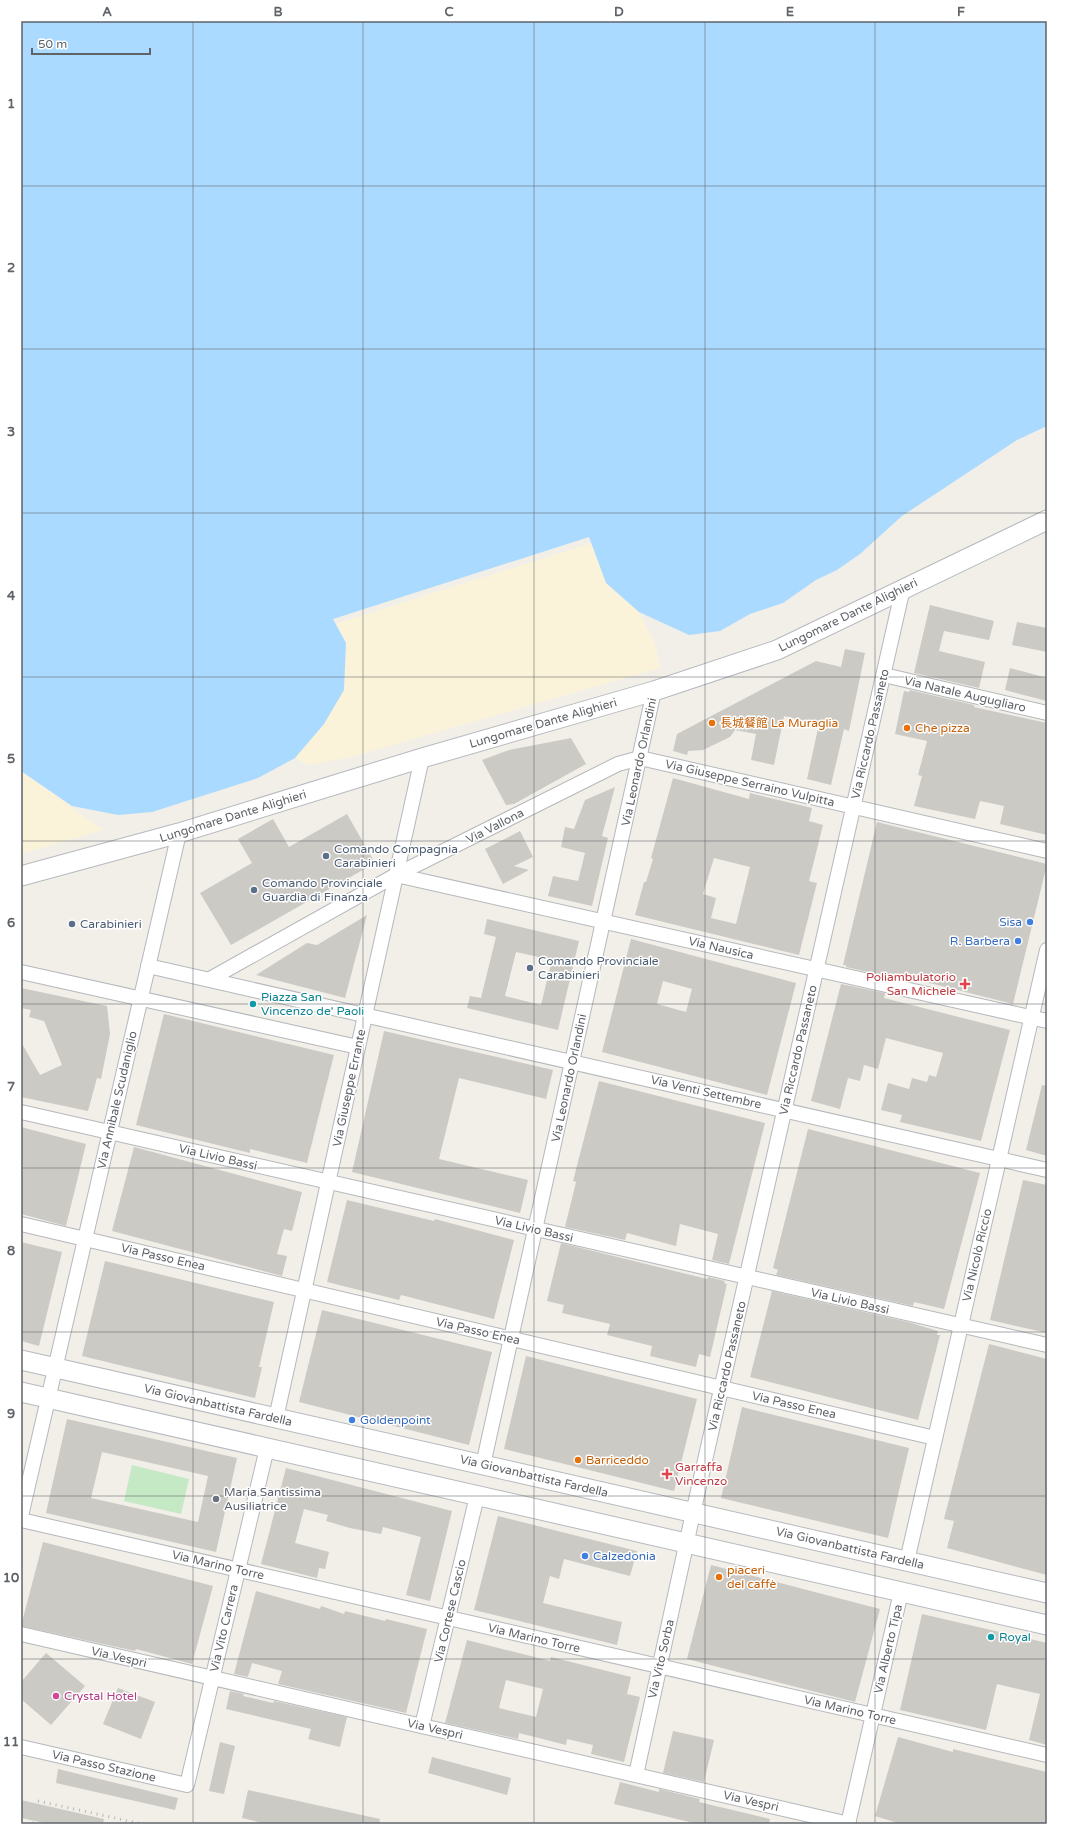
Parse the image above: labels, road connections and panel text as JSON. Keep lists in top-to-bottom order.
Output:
{
  "streets": {
    "main road": ["Lungomare Dante Alighieri", "Via Giovanbattista Fardella"],
    "street": [
      "Via Natale Augugliaro",
      "Via Riccardo Passaneto",
      "Via Leonardo Orlandini",
      "Via Giuseppe Serraino Vulpitta",
      "Via Vallona",
      "Via Nausica",
      "Via Giuseppe Errante",
      "Via Venti Settembre",
      "Via Annibale Scudaniglio",
      "Via Livio Bassi",
      "Via Nicolò Riccio",
      "Via Passo Enea",
      "Via Marino Torre",
      "Via Cortese Cascio",
      "Via Vito Carrera",
      "Via Alberto Tipa",
      "Via Vespri",
      "Via Vito Sorba",
      "Via Passo Stazione"
    ]
  },
  "crossings": [
    ["Lungomare Dante Alighieri", "Via Riccardo Passaneto"],
    ["Lungomare Dante Alighieri", "Via Leonardo Orlandini"],
    ["Lungomare Dante Alighieri", "Via Giuseppe Errante"],
    ["Lungomare Dante Alighieri", "Via Annibale Scudaniglio"],
    ["Via Natale Augugliaro", "Via Riccardo Passaneto"],
    ["Via Riccardo Passaneto", "Via Giuseppe Serraino Vulpitta"],
    ["Via Riccardo Passaneto", "Via Nausica"],
    ["Via Riccardo Passaneto", "Via Venti Settembre"],
    ["Via Riccardo Passaneto", "Via Livio Bassi"],
    ["Via Riccardo Passaneto", "Via Passo Enea"],
    ["Via Riccardo Passaneto", "Via Giovanbattista Fardella"],
    ["Via Riccardo Passaneto", "Via Vito Sorba"],
    ["Via Leonardo Orlandini", "Via Giuseppe Serraino Vulpitta"],
    ["Via Leonardo Orlandini", "Via Vallona"],
    ["Via Leonardo Orlandini", "Via Nausica"],
    ["Via Leonardo Orlandini", "Via Venti Settembre"],
    ["Via Leonardo Orlandini", "Via Livio Bassi"],
    ["Via Leonardo Orlandini", "Via Passo Enea"],
    ["Via Leonardo Orlandini", "Via Giovanbattista Fardella"],
    ["Via Giuseppe Serraino Vulpitta", "Via Vallona"],
    ["Via Vallona", "Via Nausica"],
    ["Via Vallona", "Via Giuseppe Errante"],
    ["Via Vallona", "Via Venti Settembre"],
    ["Via Nausica", "Via Giuseppe Errante"],
    ["Via Nausica", "Via Nicolò Riccio"],
    ["Via Giuseppe Errante", "Via Venti Settembre"],
    ["Via Giuseppe Errante", "Via Livio Bassi"],
    ["Via Giuseppe Errante", "Via Passo Enea"],
    ["Via Giuseppe Errante", "Via Giovanbattista Fardella"],
    ["Via Venti Settembre", "Via Annibale Scudaniglio"],
    ["Via Venti Settembre", "Via Nicolò Riccio"],
    ["Via Annibale Scudaniglio", "Via Livio Bassi"],
    ["Via Annibale Scudaniglio", "Via Passo Enea"],
    ["Via Annibale Scudaniglio", "Via Giovanbattista Fardella"],
    ["Via Livio Bassi", "Via Nicolò Riccio"],
    ["Via Nicolò Riccio", "Via Passo Enea"],
    ["Via Nicolò Riccio", "Via Giovanbattista Fardella"],
    ["Via Marino Torre", "Via Cortese Cascio"],
    ["Via Marino Torre", "Via Vito Carrera"],
    ["Via Marino Torre", "Via Alberto Tipa"],
    ["Via Marino Torre", "Via Vito Sorba"],
    ["Via Cortese Cascio", "Via Vespri"],
    ["Via Vito Carrera", "Via Vespri"],
    ["Via Vito Carrera", "Via Passo Stazione"],
    ["Via Alberto Tipa", "Via Vespri"],
    ["Via Vespri", "Via Vito Sorba"]
  ],
  "places": {
    "other": [
      "長城餐館 La Muraglia",
      "Che pizza",
      "Comando Compagnia Carabinieri",
      "Comando Provinciale Guardia di Finanza",
      "Sisa",
      "Carabinieri",
      "R. Barbera",
      "Comando Provinciale Carabinieri",
      "Piazza San Vincenzo de' Paoli",
      "Goldenpoint",
      "Barriceddo",
      "Maria Santissima Ausiliatrice",
      "Calzedonia",
      "piaceri del caffè",
      "Royal",
      "Crystal Hotel"
    ],
    "health": ["Poliambulatorio San Michele", "Garraffa Vincenzo"]
  },
  "scale_bar": "50 m",
  "grid": {
    "columns": [
      "A",
      "B",
      "C",
      "D",
      "E",
      "F"
    ],
    "rows": [
      "1",
      "2",
      "3",
      "4",
      "5",
      "6",
      "7",
      "8",
      "9",
      "10",
      "11"
    ]
  }
}
